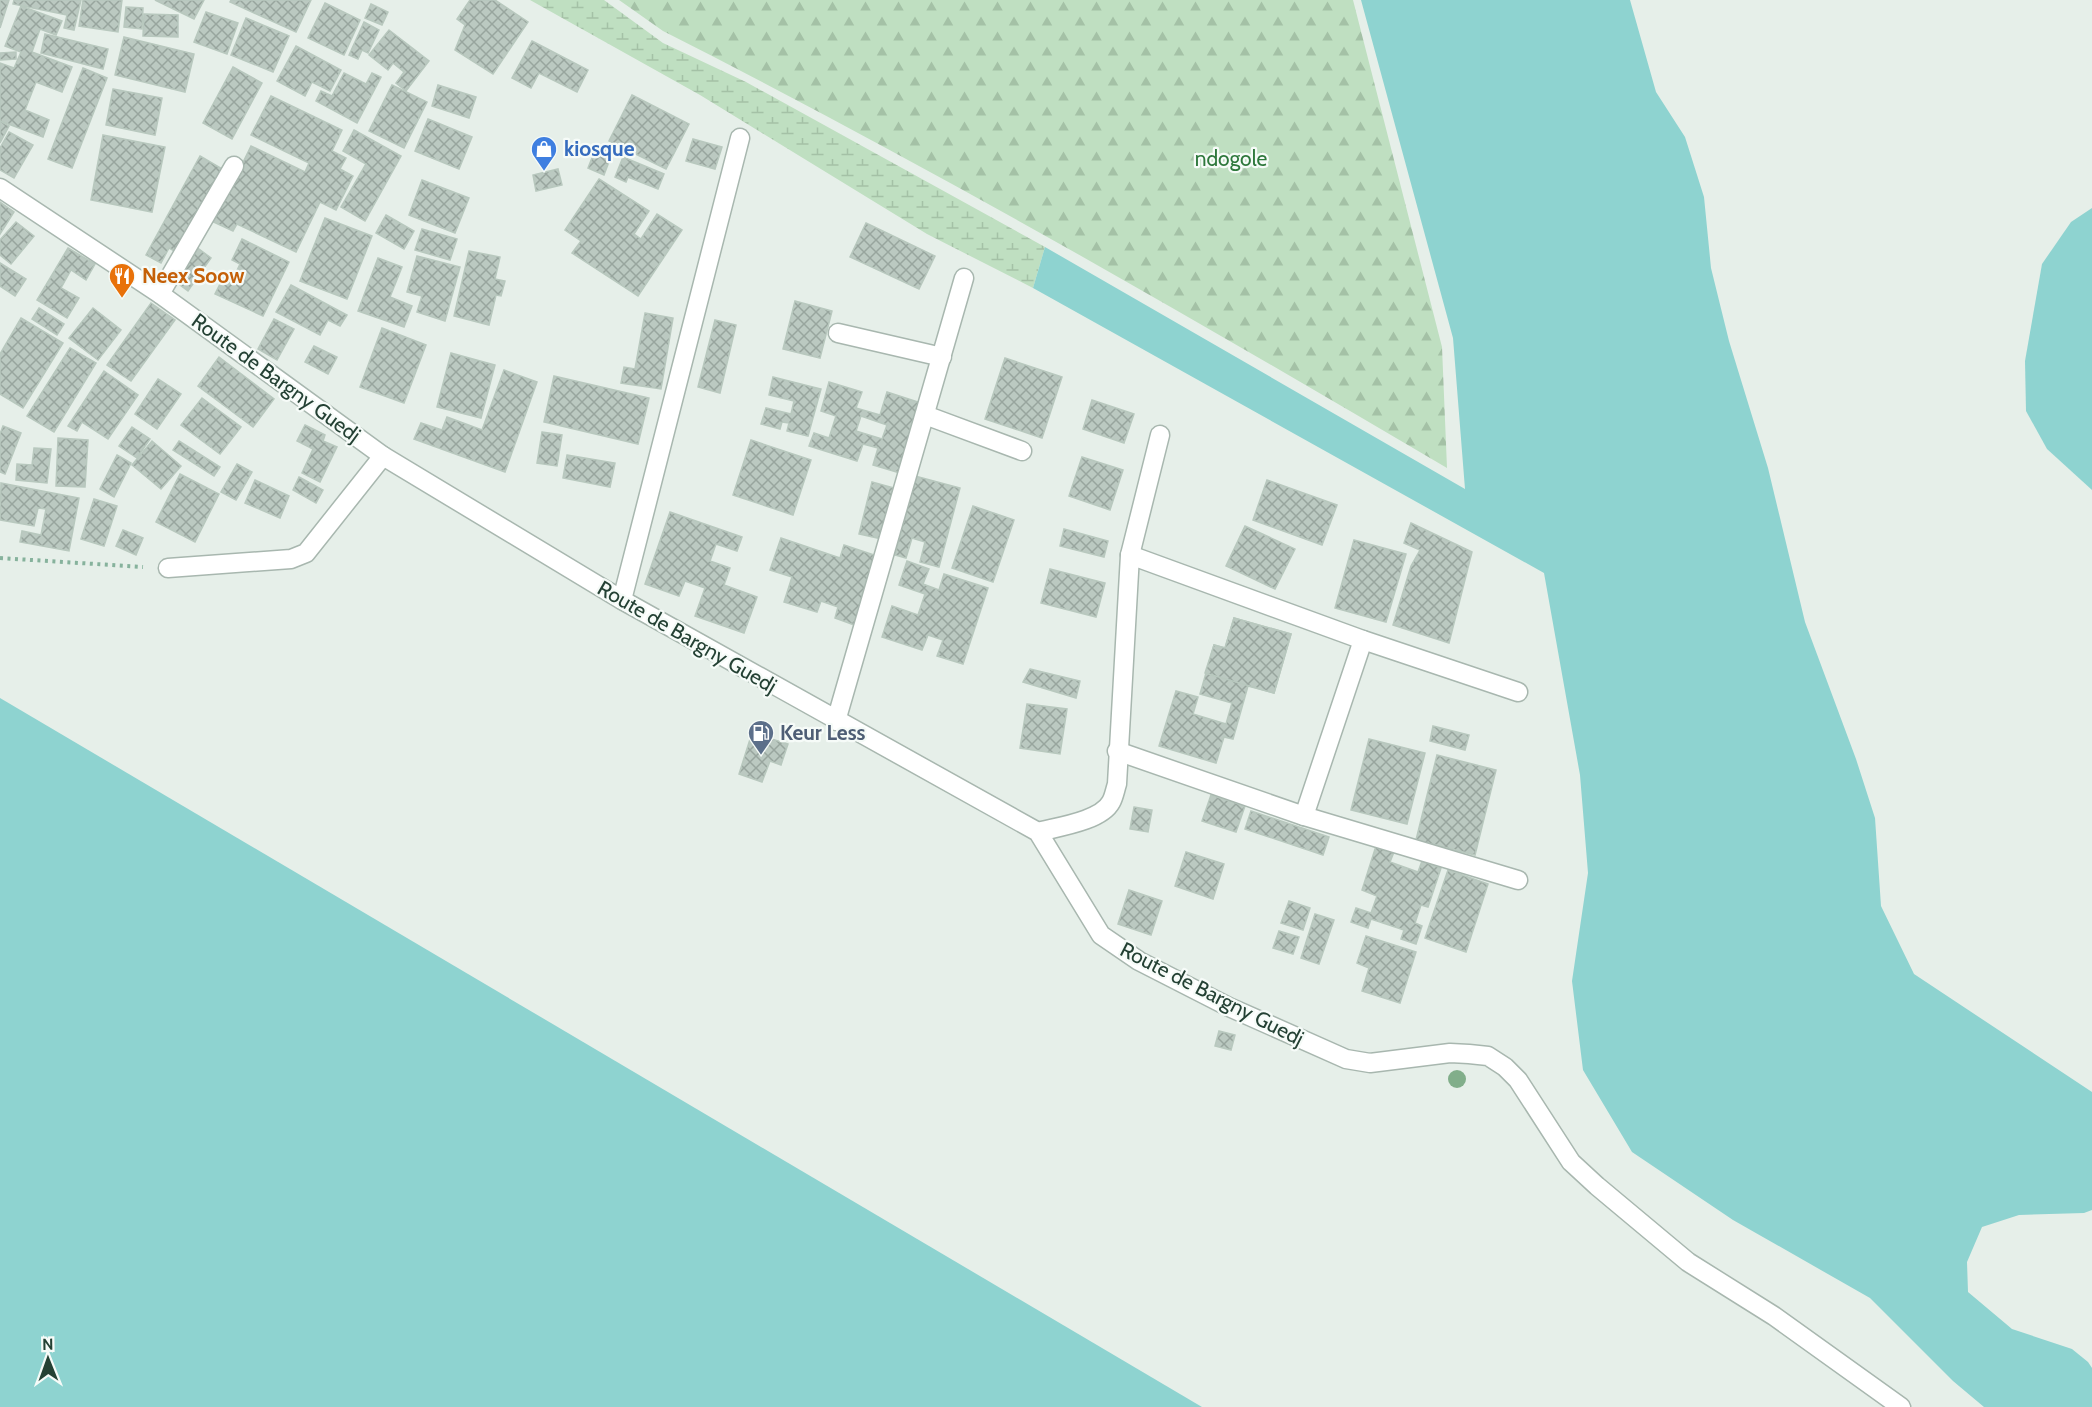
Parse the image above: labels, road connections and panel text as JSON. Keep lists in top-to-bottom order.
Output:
{
  "streets": {
    "street": ["Route de Bargny Guedj"]
  },
  "parks": ["ndogole"],
  "places": {
    "shop": ["kiosque"],
    "restaurant": ["Neex Soow"],
    "fuel station": ["Keur Less"]
  },
  "north": "top"
}
